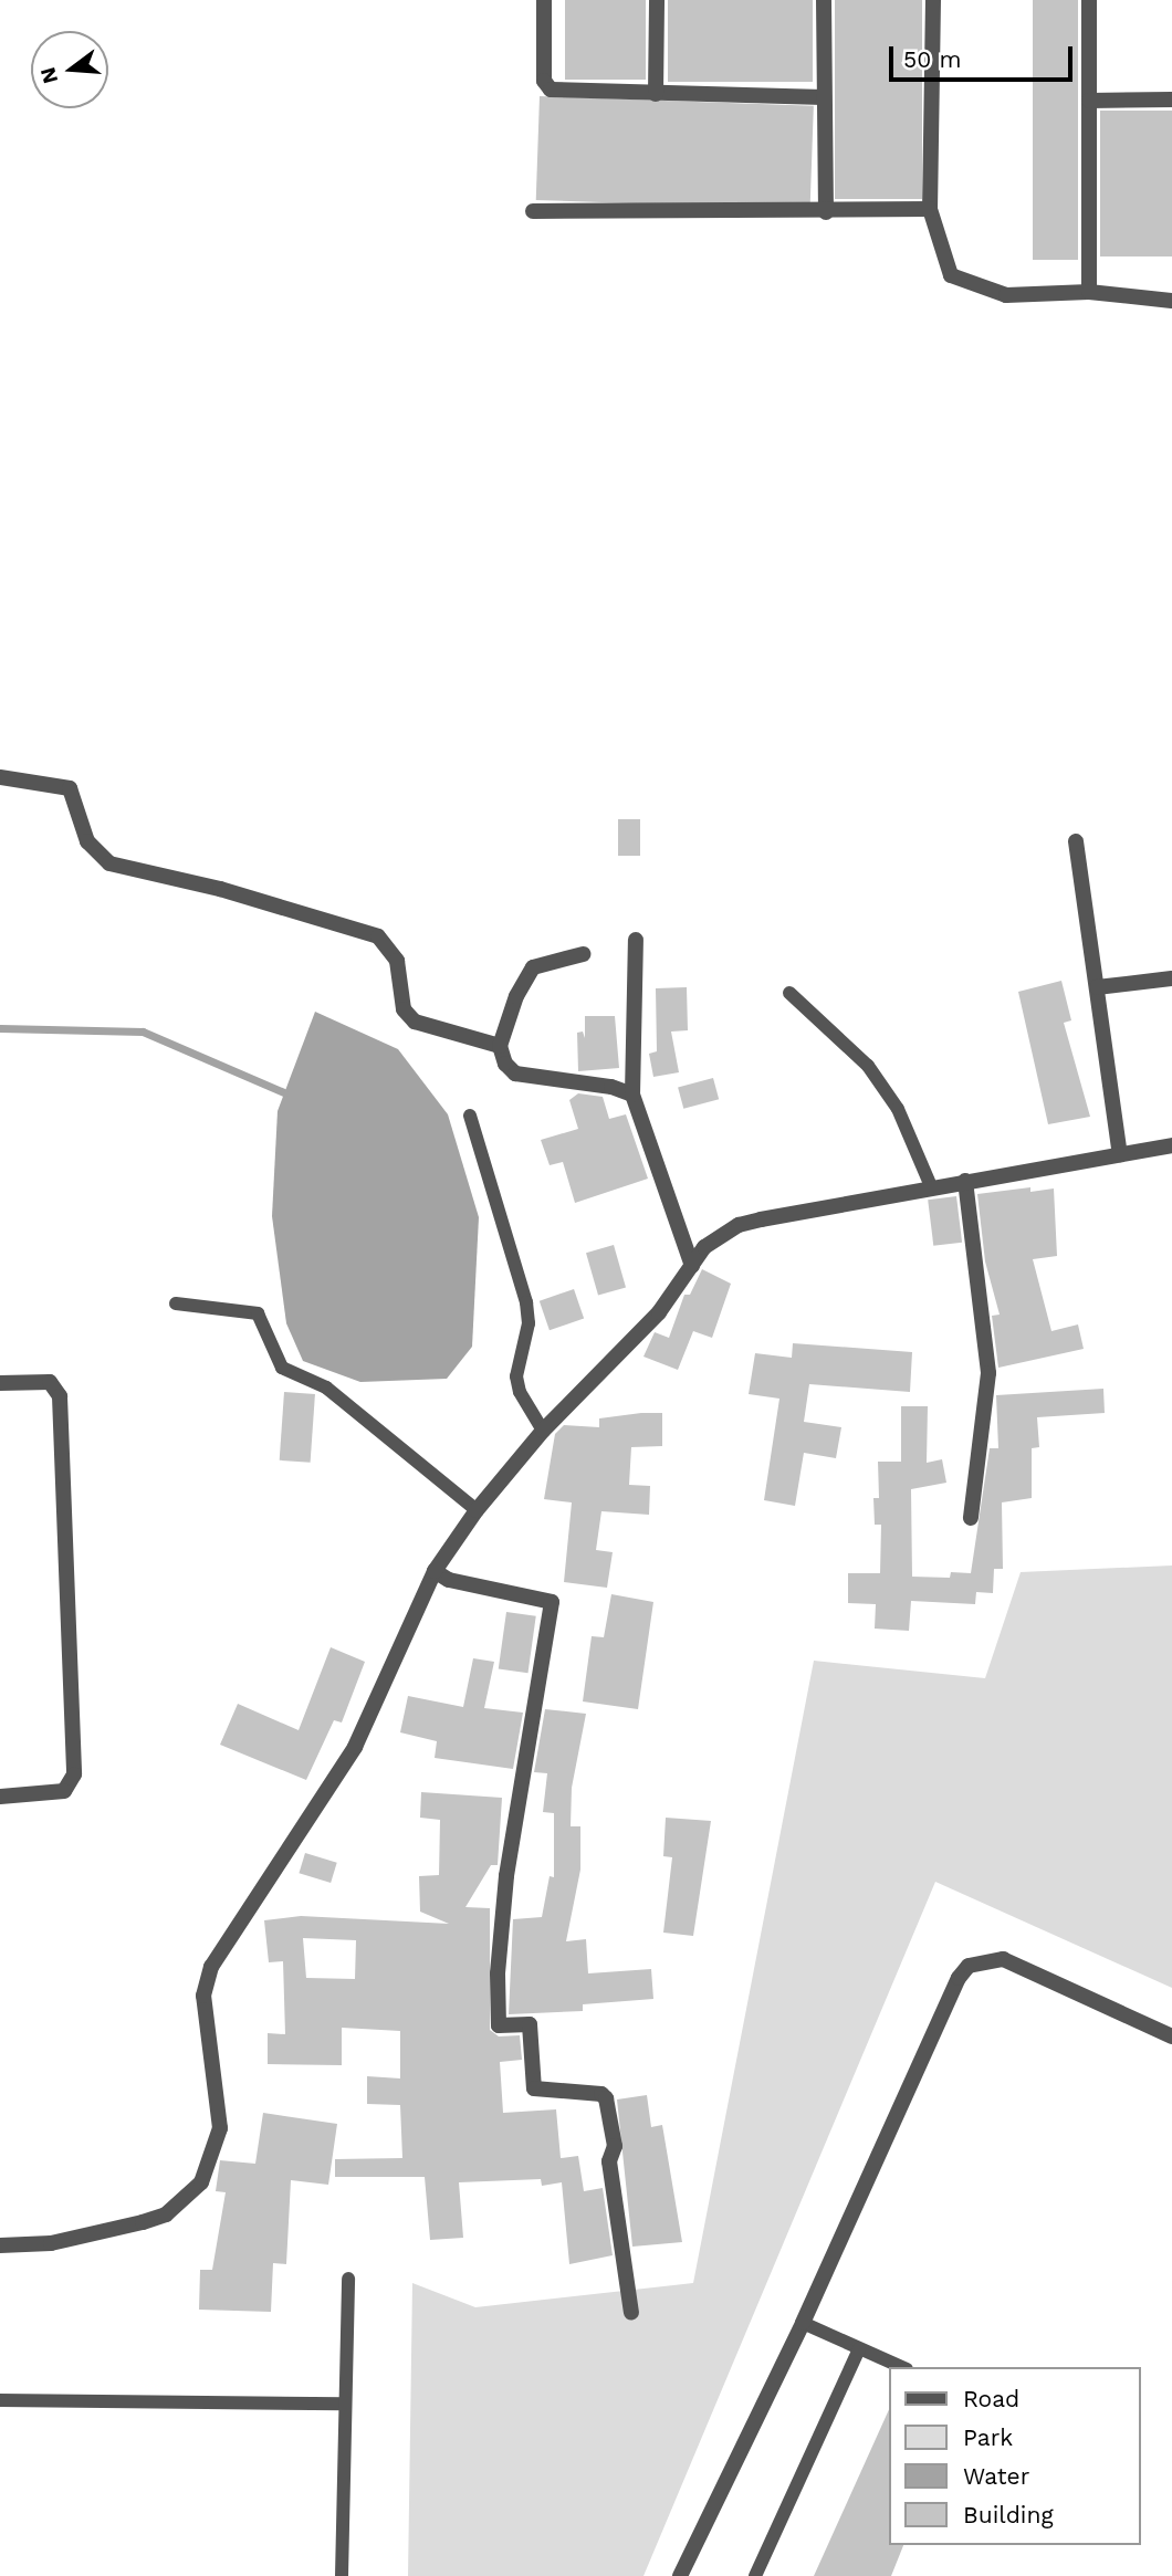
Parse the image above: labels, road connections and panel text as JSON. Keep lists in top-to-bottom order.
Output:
{
  "legend": [
    "Road",
    "Park",
    "Water",
    "Building"
  ],
  "scale_bar": "50 m",
  "north": "left"
}
